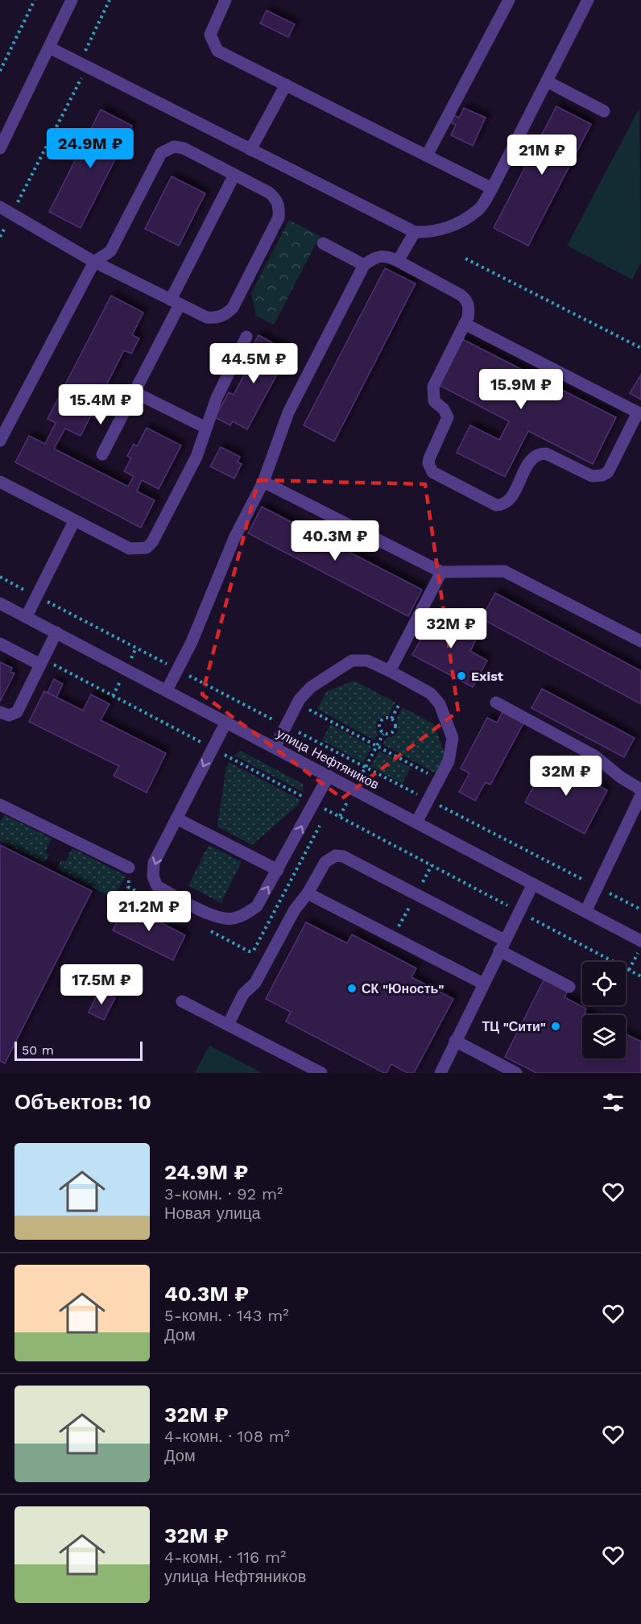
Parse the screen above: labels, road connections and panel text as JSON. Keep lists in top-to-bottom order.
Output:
{
  "streets": {
    "street": ["улица Нефтяников"]
  },
  "places": ["Exist", "СК \"Юность\"", "ТЦ \"Сити\""],
  "scale_bar": "50 m",
  "page": {
    "price": [
      "24.9M ₽",
      "21M ₽",
      "44.5M ₽",
      "15.9M ₽",
      "15.4M ₽",
      "40.3M ₽",
      "32M ₽",
      "32M ₽",
      "21.2M ₽",
      "17.5M ₽"
    ],
    "scale": "50 m",
    "heading": "Объектов: 10",
    "list": [
      {
        "name": "24.9M ₽",
        "note": "3-комн. · 92 m² · Новая улица"
      },
      {
        "name": "40.3M ₽",
        "note": "5-комн. · 143 m² · Дом"
      },
      {
        "name": "32M ₽",
        "note": "4-комн. · 108 m² · Дом"
      },
      {
        "name": "32M ₽",
        "note": "4-комн. · 116 m² · улица Нефтяников"
      }
    ]
  }
}
